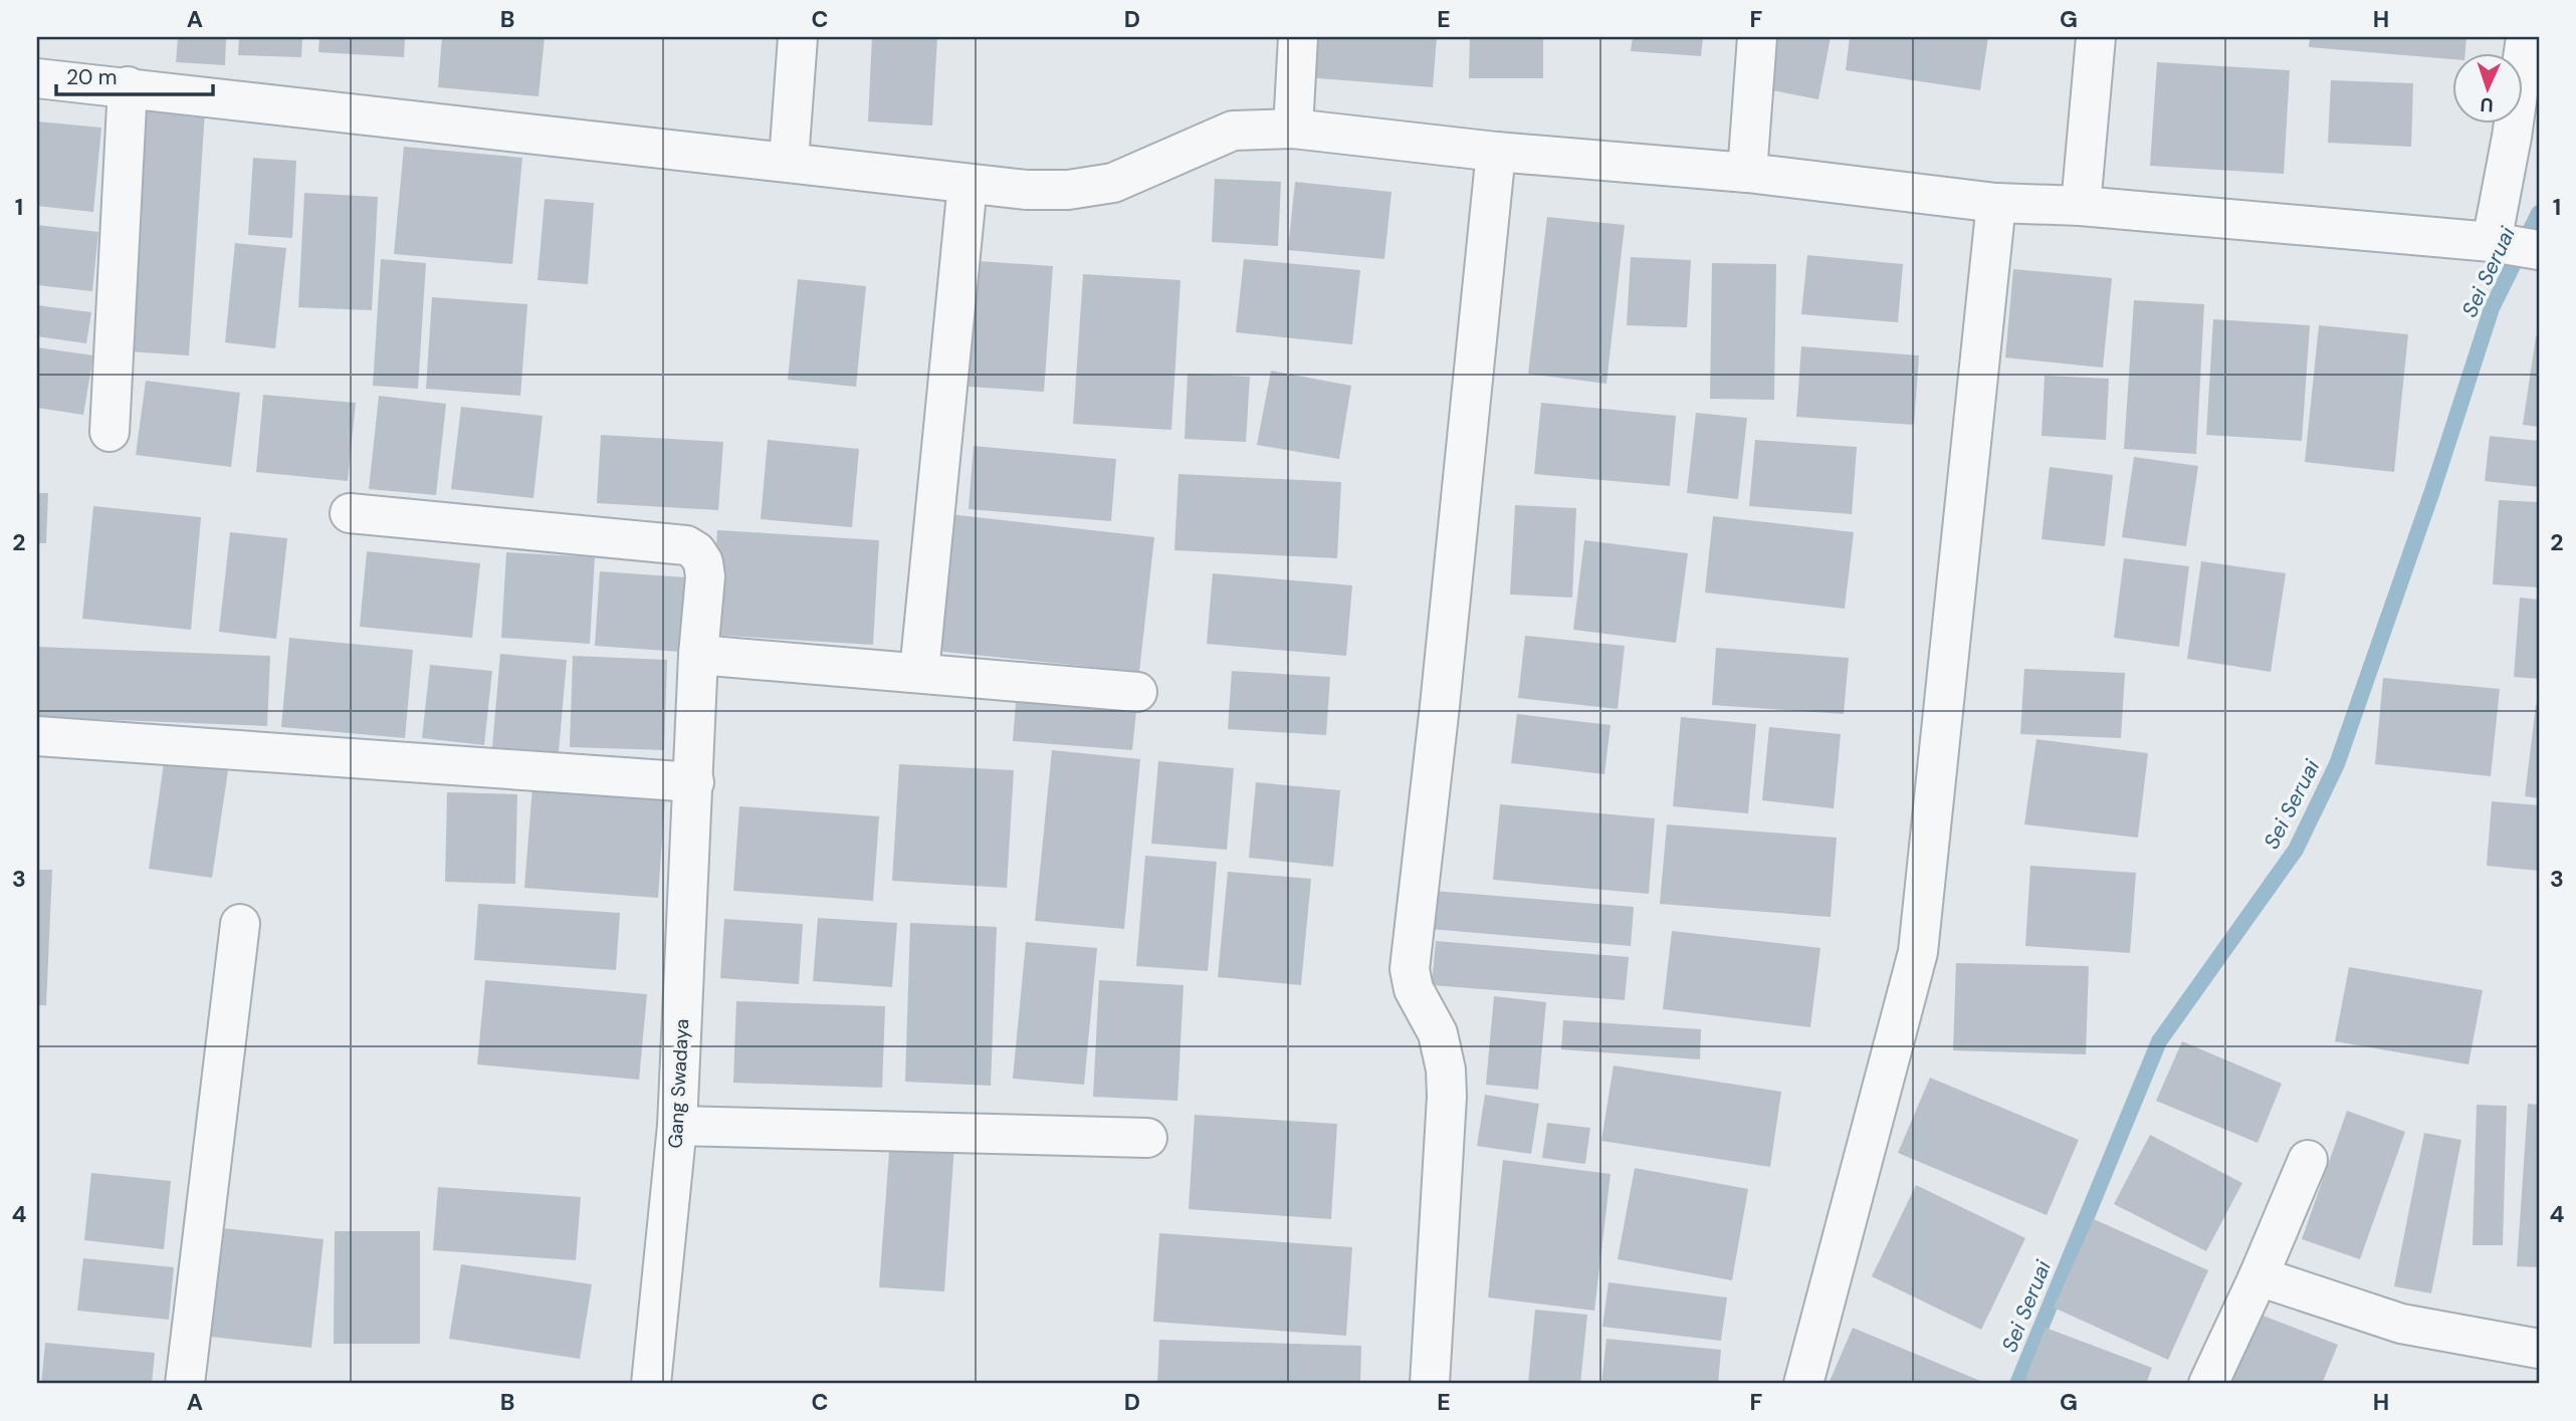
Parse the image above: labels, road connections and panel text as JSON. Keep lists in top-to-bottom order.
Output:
{
  "streets": {
    "street": ["Gang Swadaya"]
  },
  "water": ["Sei Seruai"],
  "scale_bar": "20 m",
  "north": "bottom",
  "grid": {
    "columns": [
      "A",
      "B",
      "C",
      "D",
      "E",
      "F",
      "G",
      "H"
    ],
    "rows": [
      "1",
      "2",
      "3",
      "4"
    ]
  }
}
